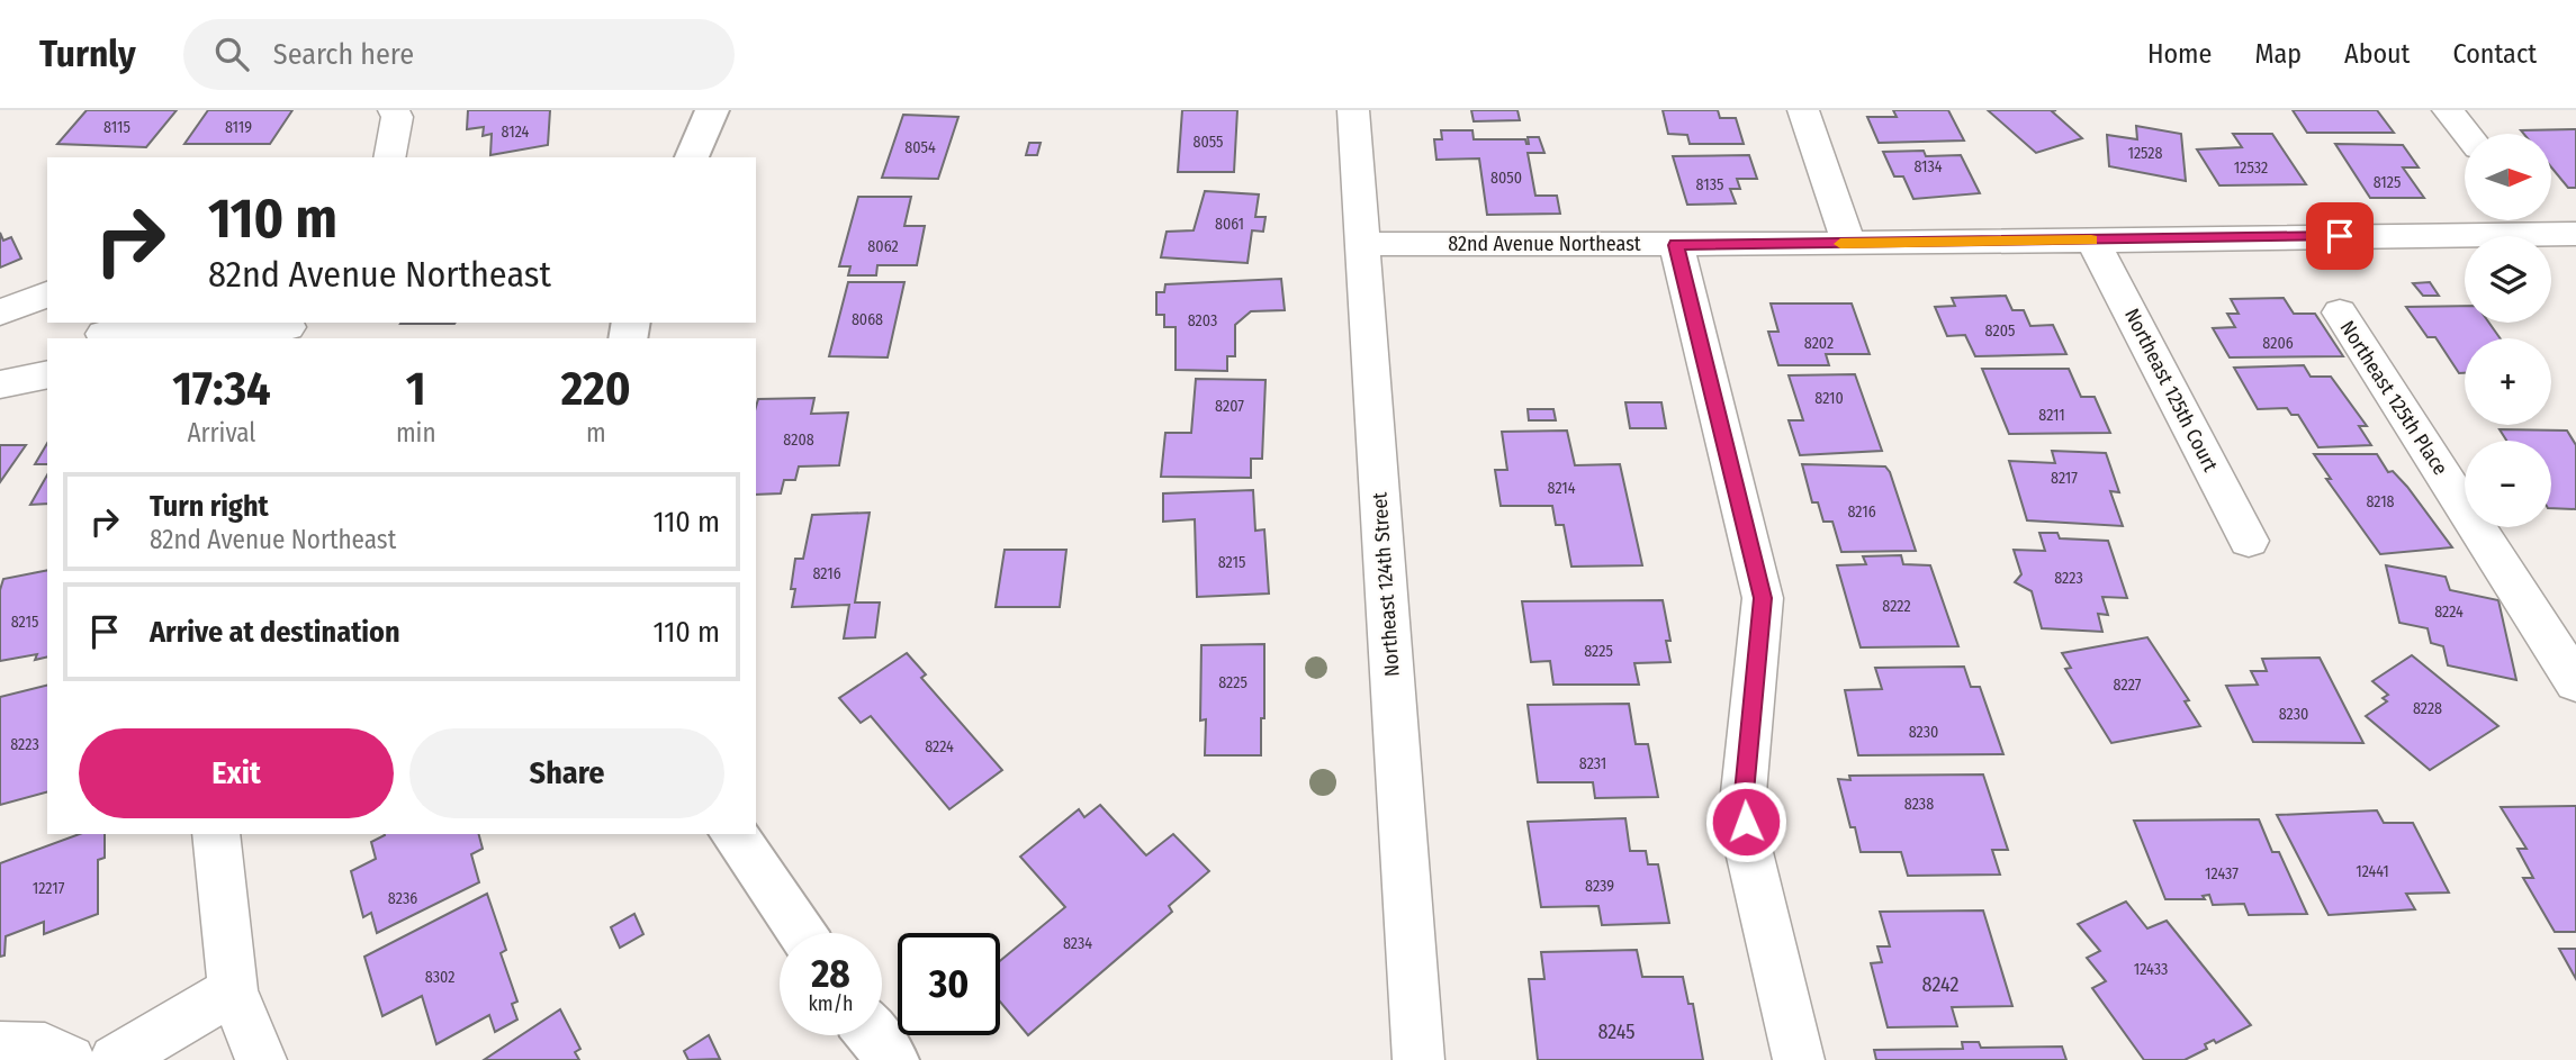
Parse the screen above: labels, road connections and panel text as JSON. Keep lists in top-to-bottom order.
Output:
{
  "streets": {
    "street": [
      "82nd Avenue Northeast",
      "Northeast 125th Court",
      "Northeast 125th Place",
      "Northeast 124th Street"
    ]
  },
  "crossings": [
    ["82nd Avenue Northeast", "Northeast 125th Court"],
    ["82nd Avenue Northeast", "Northeast 124th Street"]
  ],
  "house_numbers": [
    "8115",
    "8119",
    "8124",
    "8055",
    "8054",
    "12528",
    "8134",
    "12532",
    "8050",
    "8125",
    "8135",
    "8061",
    "8062",
    "8068",
    "8203",
    "8205",
    "8202",
    "8206",
    "8210",
    "8207",
    "8211",
    "8208",
    "8217",
    "8214",
    "8218",
    "8216",
    "8215",
    "8216",
    "8223",
    "8222",
    "8224",
    "8215",
    "8225",
    "8225",
    "8227",
    "8228",
    "8230",
    "8230",
    "8223",
    "8224",
    "8231",
    "8238",
    "12441",
    "12437",
    "8239",
    "12217",
    "8236",
    "8234",
    "12433",
    "8302",
    "8242",
    "8245"
  ],
  "north": "right",
  "page": {
    "header": "Turnly",
    "search": "Search here",
    "nav": [
      "Home",
      "Map",
      "About",
      "Contact"
    ],
    "map_buttons": ["+", "−"],
    "turn": ["110 m", "82nd Avenue Northeast"],
    "eta": [
      "17:34",
      "Arrival",
      "1",
      "min",
      "220",
      "m"
    ],
    "list": [
      {
        "name": "Turn right",
        "note": "82nd Avenue Northeast",
        "value": "110 m"
      },
      {
        "name": "Arrive at destination",
        "value": "110 m"
      }
    ],
    "buttons": ["Exit", "Share"],
    "speed": "28 km/h",
    "limit": "30"
  }
}
